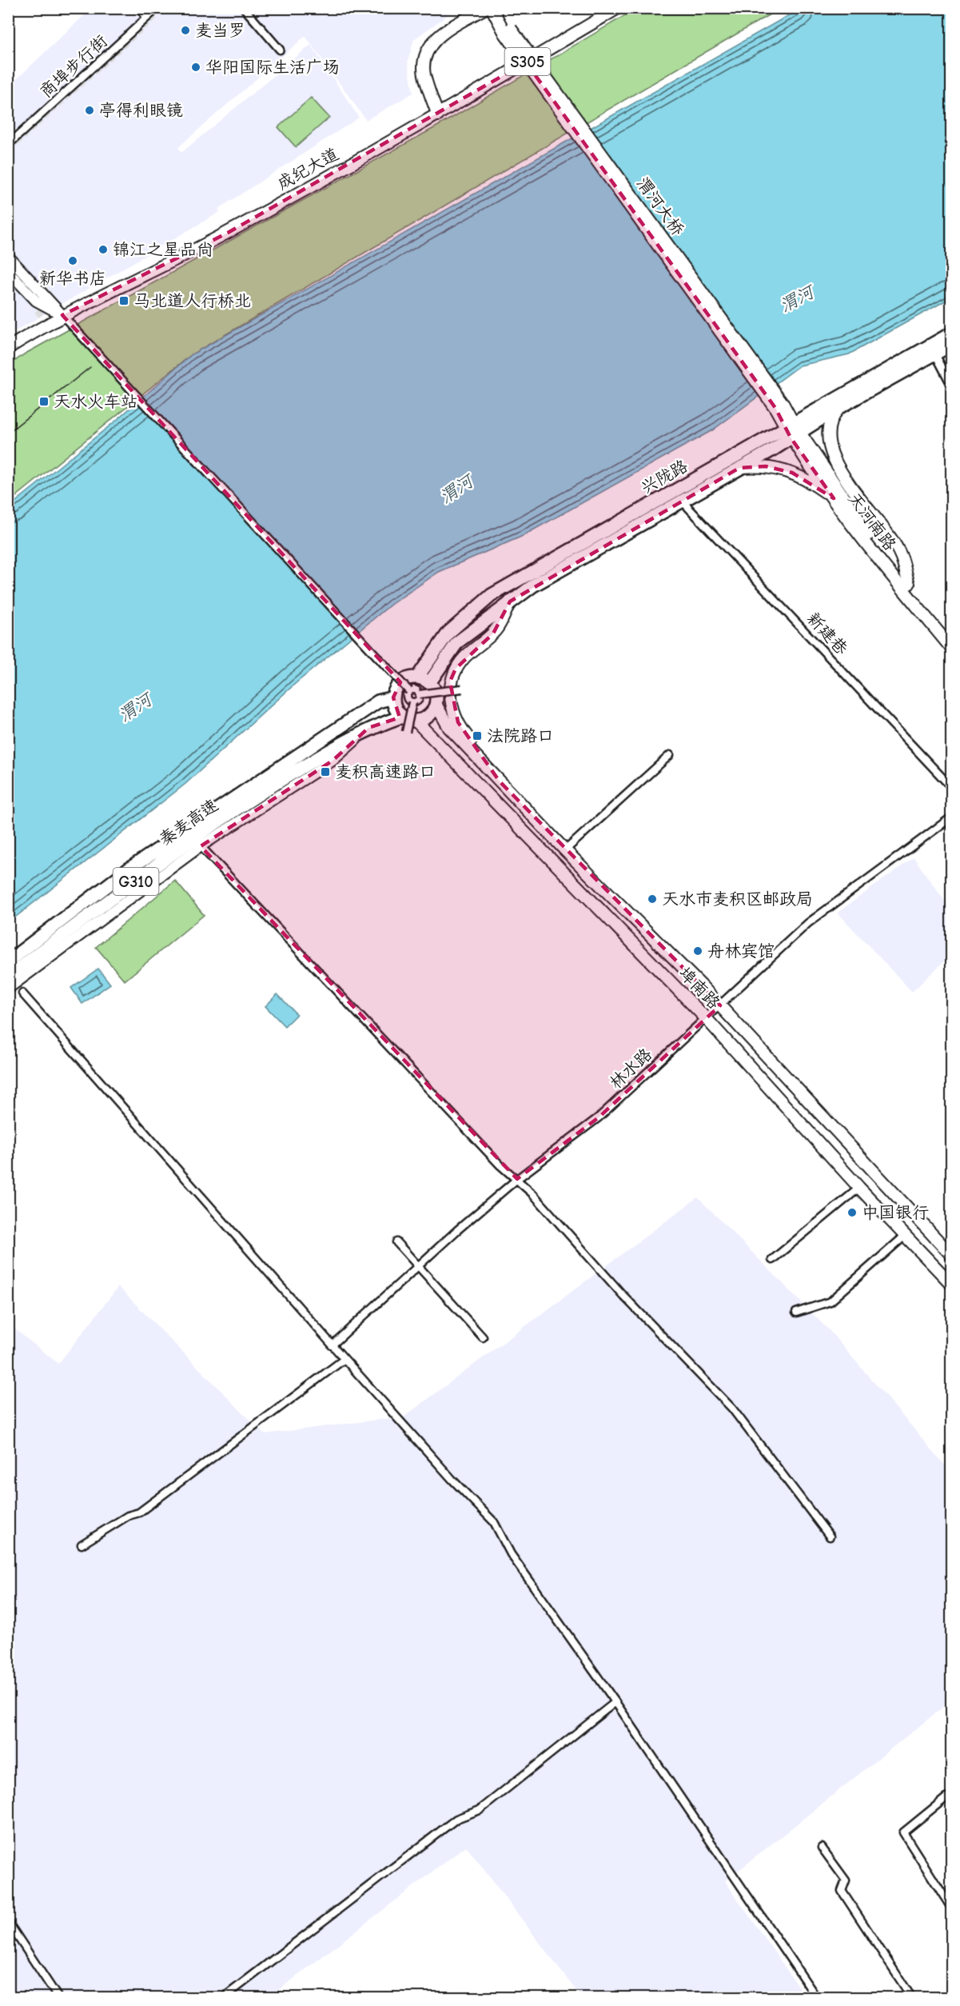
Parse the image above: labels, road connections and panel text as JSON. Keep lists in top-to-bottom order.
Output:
{
  "streets": {
    "highway": ["兴陇路", "秦麦高速", "G310"],
    "main road": [
      "S305",
      "成纪大道",
      "渭河大桥",
      "天河南路",
      "埠南路"
    ],
    "street": ["商埠步行街", "新建巷", "林水路"]
  },
  "crossings": [
    ["渭河大桥", "天河南路"],
    ["兴陇路", "天河南路"],
    ["兴陇路", "新建巷"],
    ["埠南路", "林水路"]
  ],
  "water": ["渭河"],
  "places": {
    "other": [
      "麦当罗",
      "华阳国际生活广场",
      "亭得利眼镜",
      "锦江之星品尚",
      "新华书店",
      "天水市麦积区邮政局",
      "舟林宾馆",
      "中国银行"
    ],
    "transit": [
      "马北道人行桥北",
      "天水火车站",
      "法院路口",
      "麦积高速路口"
    ]
  }
}
